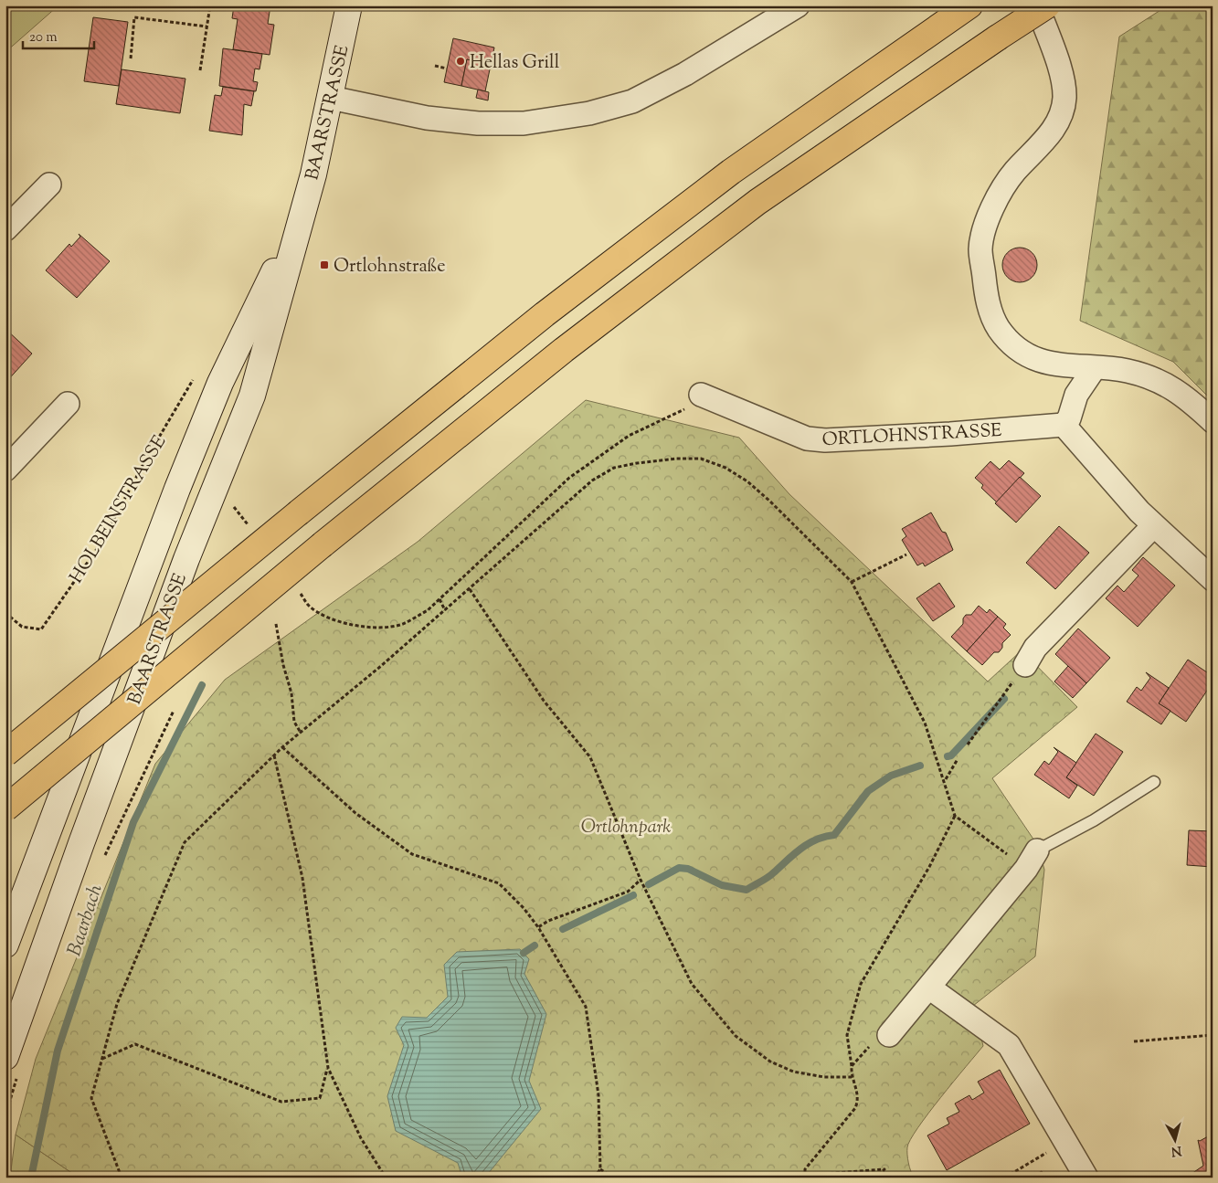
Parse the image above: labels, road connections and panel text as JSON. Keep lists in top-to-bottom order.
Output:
{
  "streets": {
    "main road": ["BAARSTRASSE"],
    "street": ["ORTLOHNSTRASSE"],
    "path": ["HOLBEINSTRASSE"]
  },
  "water": ["Baarbach"],
  "parks": ["Ortlohnpark"],
  "places": {
    "other": ["Hellas Grill"],
    "transit": ["Ortlohnstraße"]
  },
  "scale_bar": "20 m",
  "north": "bottom"
}
